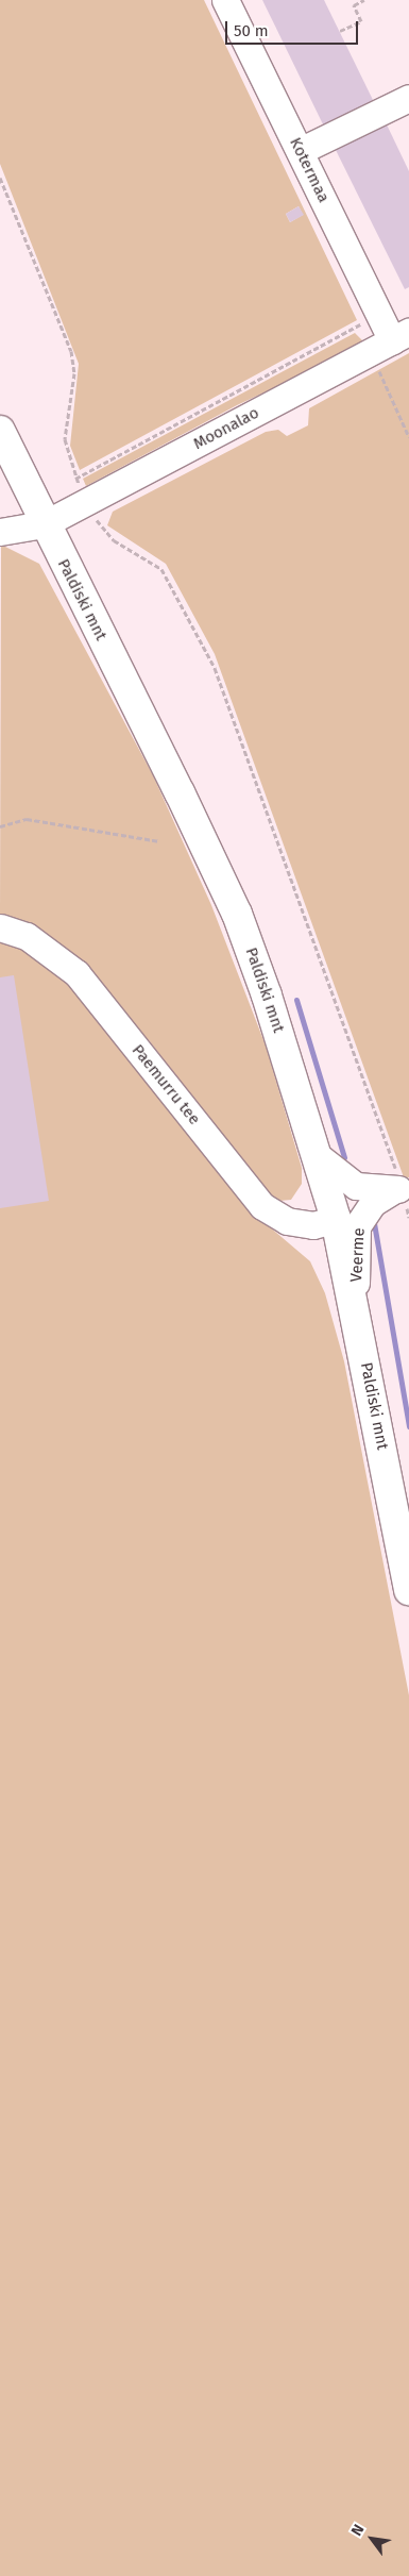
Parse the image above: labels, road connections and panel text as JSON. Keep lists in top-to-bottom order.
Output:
{
  "streets": {
    "main road": ["Paldiski mnt"],
    "street": [
      "Kotermaa",
      "Moonalao",
      "Paemurru tee",
      "Veerme"
    ]
  },
  "crossings": [
    ["Kotermaa", "Moonalao"],
    ["Moonalao", "Paldiski mnt"],
    ["Paldiski mnt", "Paemurru tee"],
    ["Paldiski mnt", "Veerme"]
  ],
  "scale_bar": "50 m",
  "north": "top left"
}
